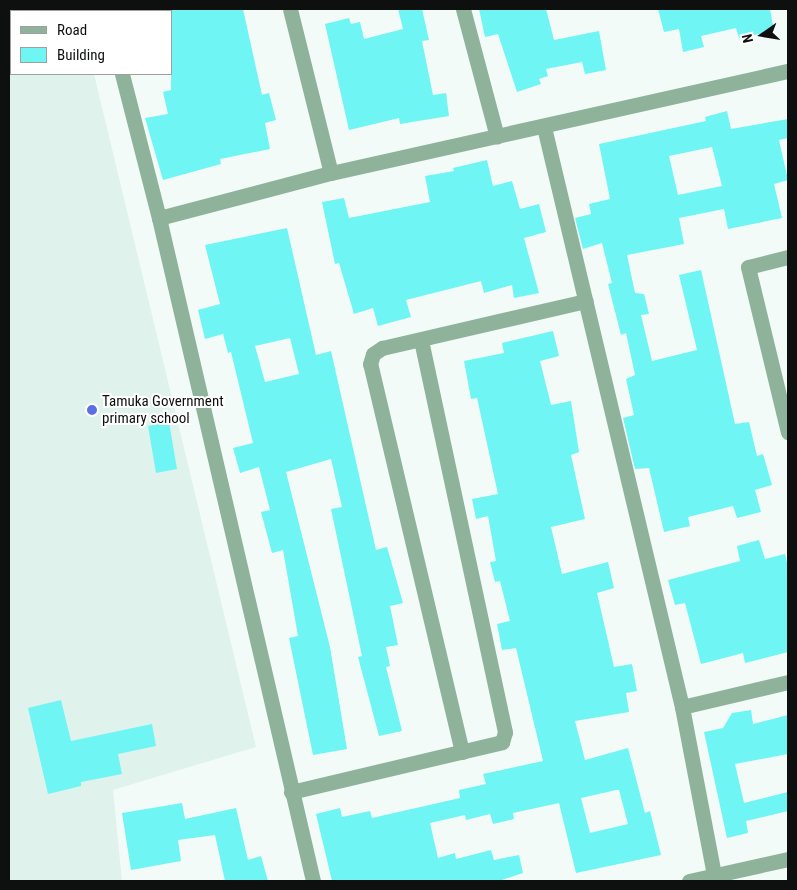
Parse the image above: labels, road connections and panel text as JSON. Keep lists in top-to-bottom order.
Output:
{
  "places": ["Tamuka Government primary school"],
  "legend": ["Road", "Building"],
  "north": "left"
}
